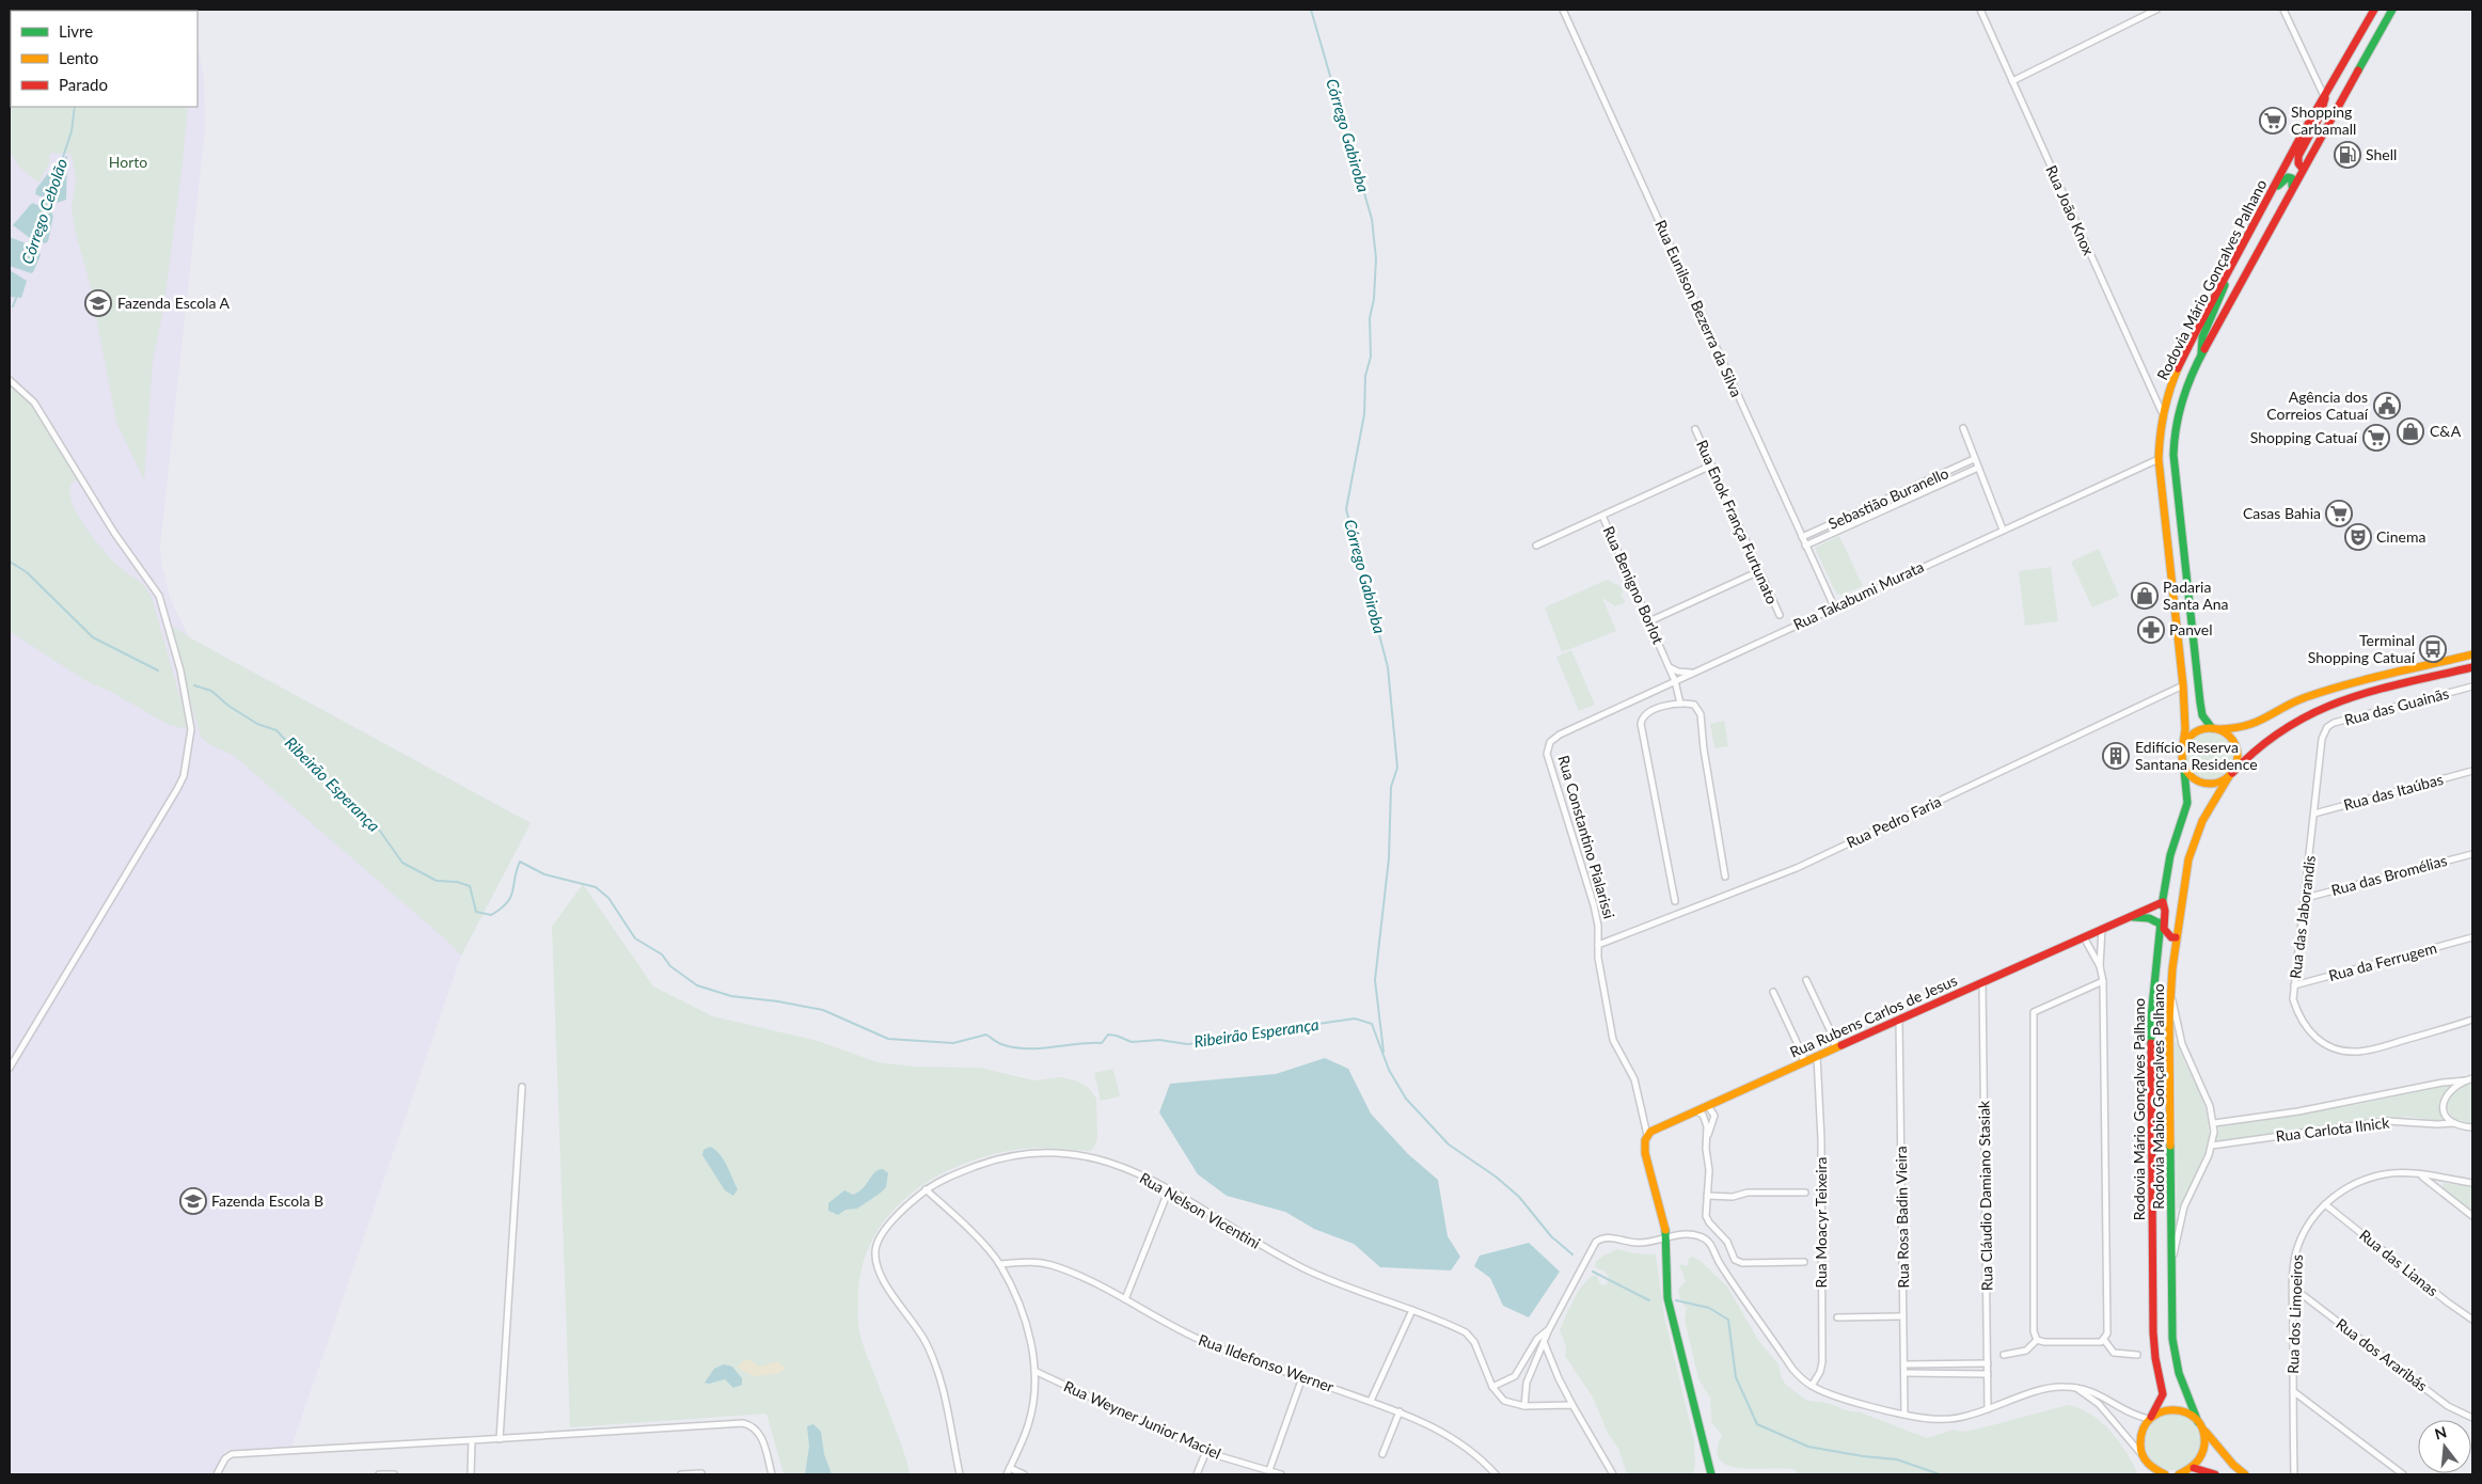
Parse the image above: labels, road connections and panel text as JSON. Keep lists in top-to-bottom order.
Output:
{
  "streets": {
    "main road": ["Rodovia Mário Gonçalves Palhano", "Rua Rubens Carlos de Jesus", "Rodovia Mabio Gonçalves Palhano"],
    "street": [
      "Rua João Knox",
      "Rua Eunilson Bezerra da Silva",
      "Sebastião Buranello",
      "Rua Enok França Furtunato",
      "Rua Benigno Borlot",
      "Rua Takabumi Murata",
      "Rua das Guainãs",
      "Rua das Itaúbas",
      "Rua Pedro Faria",
      "Rua Constantino Pialarissi",
      "Rua das Bromélias",
      "Rua das Jaborandis",
      "Rua da Ferrugem",
      "Rua Carlota Ilnick",
      "Rua Cláudio Damiano Stasiak",
      "Rua Nelson VIcentini",
      "Rua Rosa Badin Vieira",
      "Rua Moacyr Teixeira",
      "Rua das Lianas",
      "Rua dos Limoeiros",
      "Rua dos Araribás",
      "Rua Ildefonso Werner",
      "Rua Weyner Junior Maciel"
    ]
  },
  "crossings": [
    ["Rua João Knox", "Rodovia Mário Gonçalves Palhano"],
    ["Rodovia Mário Gonçalves Palhano", "Rua Takabumi Murata"],
    ["Rodovia Mário Gonçalves Palhano", "Rua Pedro Faria"],
    ["Rodovia Mário Gonçalves Palhano", "Rua Rubens Carlos de Jesus"],
    ["Rodovia Mário Gonçalves Palhano", "Rodovia Mabio Gonçalves Palhano"],
    ["Rua Eunilson Bezerra da Silva", "Sebastião Buranello"],
    ["Rua Eunilson Bezerra da Silva", "Rua Takabumi Murata"],
    ["Rua Takabumi Murata", "Rua Constantino Pialarissi"],
    ["Rua das Guainãs", "Rua das Jaborandis"],
    ["Rua das Itaúbas", "Rua das Jaborandis"],
    ["Rua Pedro Faria", "Rua Constantino Pialarissi"],
    ["Rua Constantino Pialarissi", "Rua Rubens Carlos de Jesus"],
    ["Rua das Bromélias", "Rua das Jaborandis"],
    ["Rua das Jaborandis", "Rua da Ferrugem"],
    ["Rua Rubens Carlos de Jesus", "Rua Cláudio Damiano Stasiak"],
    ["Rua Rubens Carlos de Jesus", "Rua Rosa Badin Vieira"],
    ["Rua Rubens Carlos de Jesus", "Rua Moacyr Teixeira"],
    ["Rua das Lianas", "Rua dos Limoeiros"],
    ["Rua dos Limoeiros", "Rua dos Araribás"]
  ],
  "water": ["Córrego Gabiroba", "Córrego Cebolão", "Ribeirão Esperança"],
  "parks": ["Horto"],
  "places": {
    "supermarket": ["Shopping Carbamall", "Shopping Catuaí", "Casas Bahia"],
    "fuel station": ["Shell"],
    "school or university": ["Fazenda Escola A", "Fazenda Escola B"],
    "public building": ["Agência dos Correios Catuaí"],
    "shop": ["C&A", "Padaria Santa Ana"],
    "theatre": ["Cinema"],
    "pharmacy": ["Panvel"],
    "bus stop": ["Terminal Shopping Catuaí"],
    "building": ["Edifício Reserva Santana Residence"]
  },
  "legend": ["Livre", "Lento", "Parado"],
  "north": "top"
}
